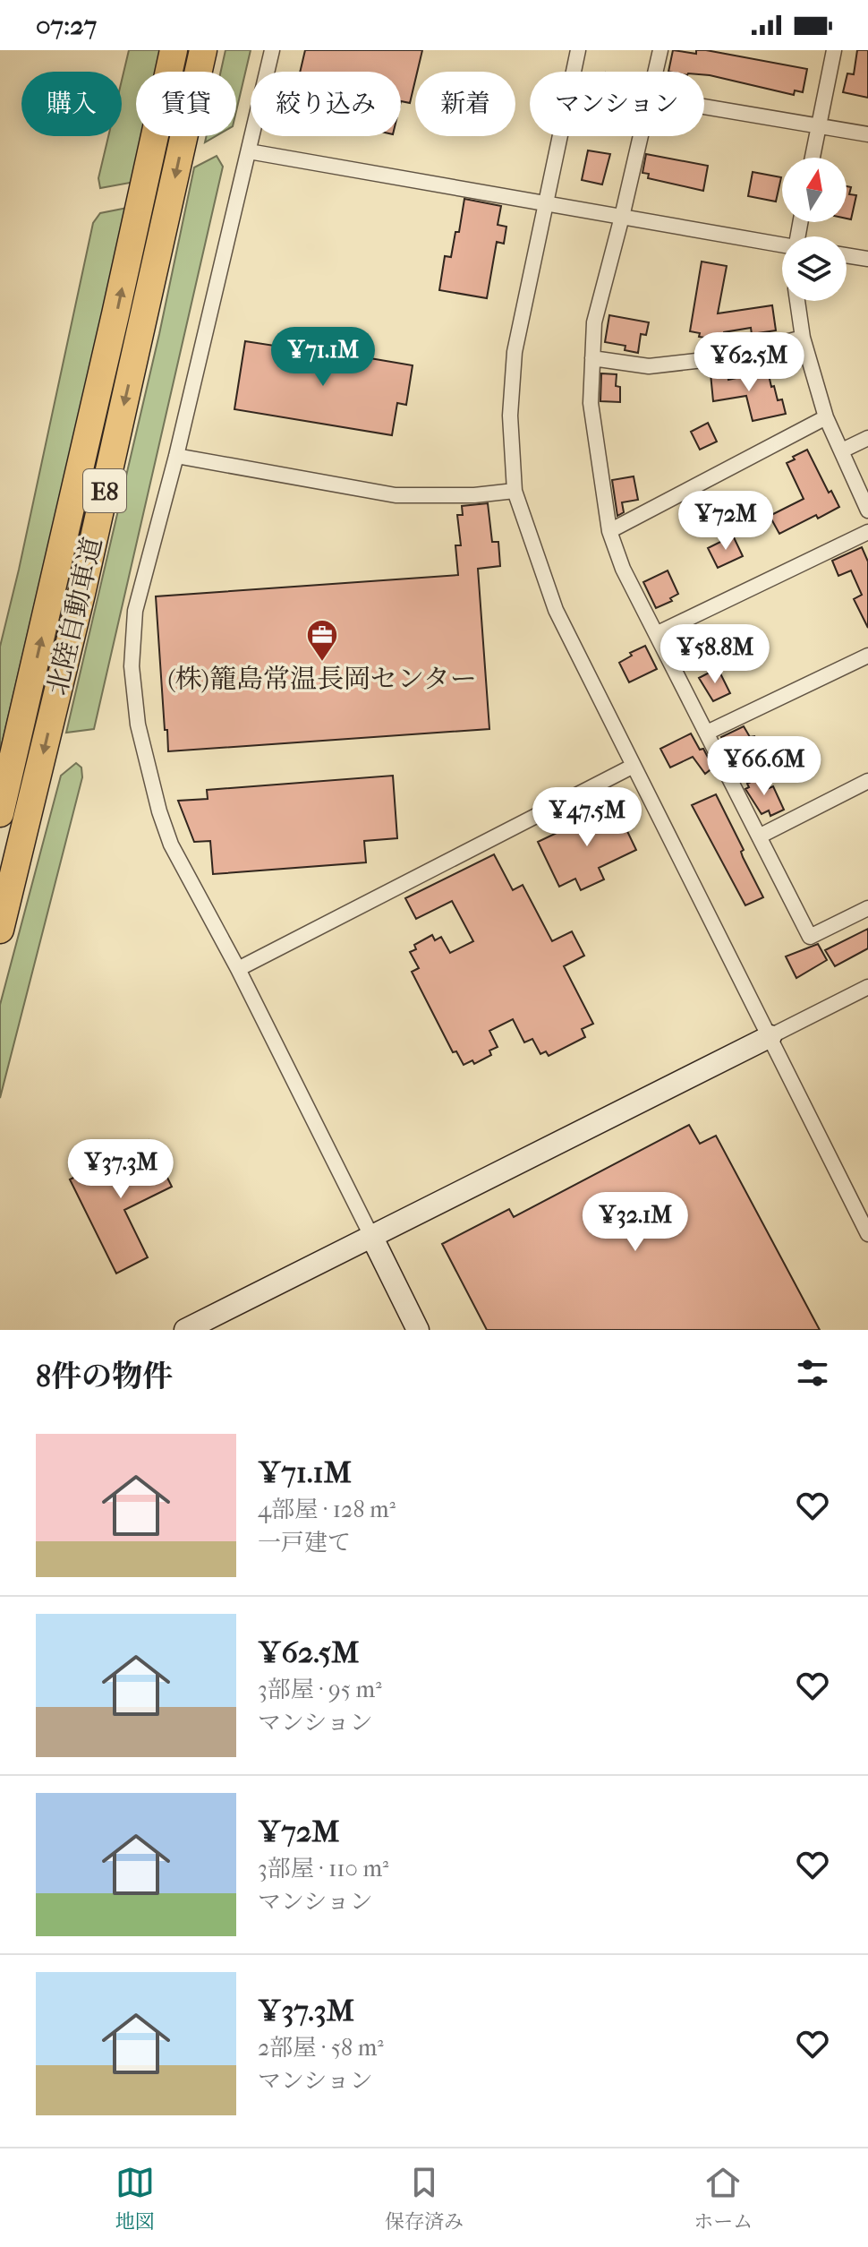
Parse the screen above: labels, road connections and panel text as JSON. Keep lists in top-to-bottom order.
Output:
{
  "streets": {
    "highway": ["E8", "北陸自動車道"]
  },
  "places": {
    "office": ["(株)籠島常温長岡センター"]
  },
  "north": "top",
  "page": {
    "status": "07:27",
    "chip": [
      "購入",
      "賃貸",
      "絞り込み",
      "新着",
      "マンション"
    ],
    "price": [
      "¥71.1M",
      "¥62.5M",
      "¥72M",
      "¥58.8M",
      "¥66.6M",
      "¥47.5M",
      "¥37.3M",
      "¥32.1M"
    ],
    "heading": "8件の物件",
    "list": [
      {
        "name": "¥71.1M",
        "note": "4部屋 · 128 m² · 一戸建て"
      },
      {
        "name": "¥62.5M",
        "note": "3部屋 · 95 m² · マンション"
      },
      {
        "name": "¥72M",
        "note": "3部屋 · 110 m² · マンション"
      },
      {
        "name": "¥37.3M",
        "note": "2部屋 · 58 m² · マンション"
      }
    ],
    "tabs": ["地図", "保存済み", "ホーム"]
  }
}
